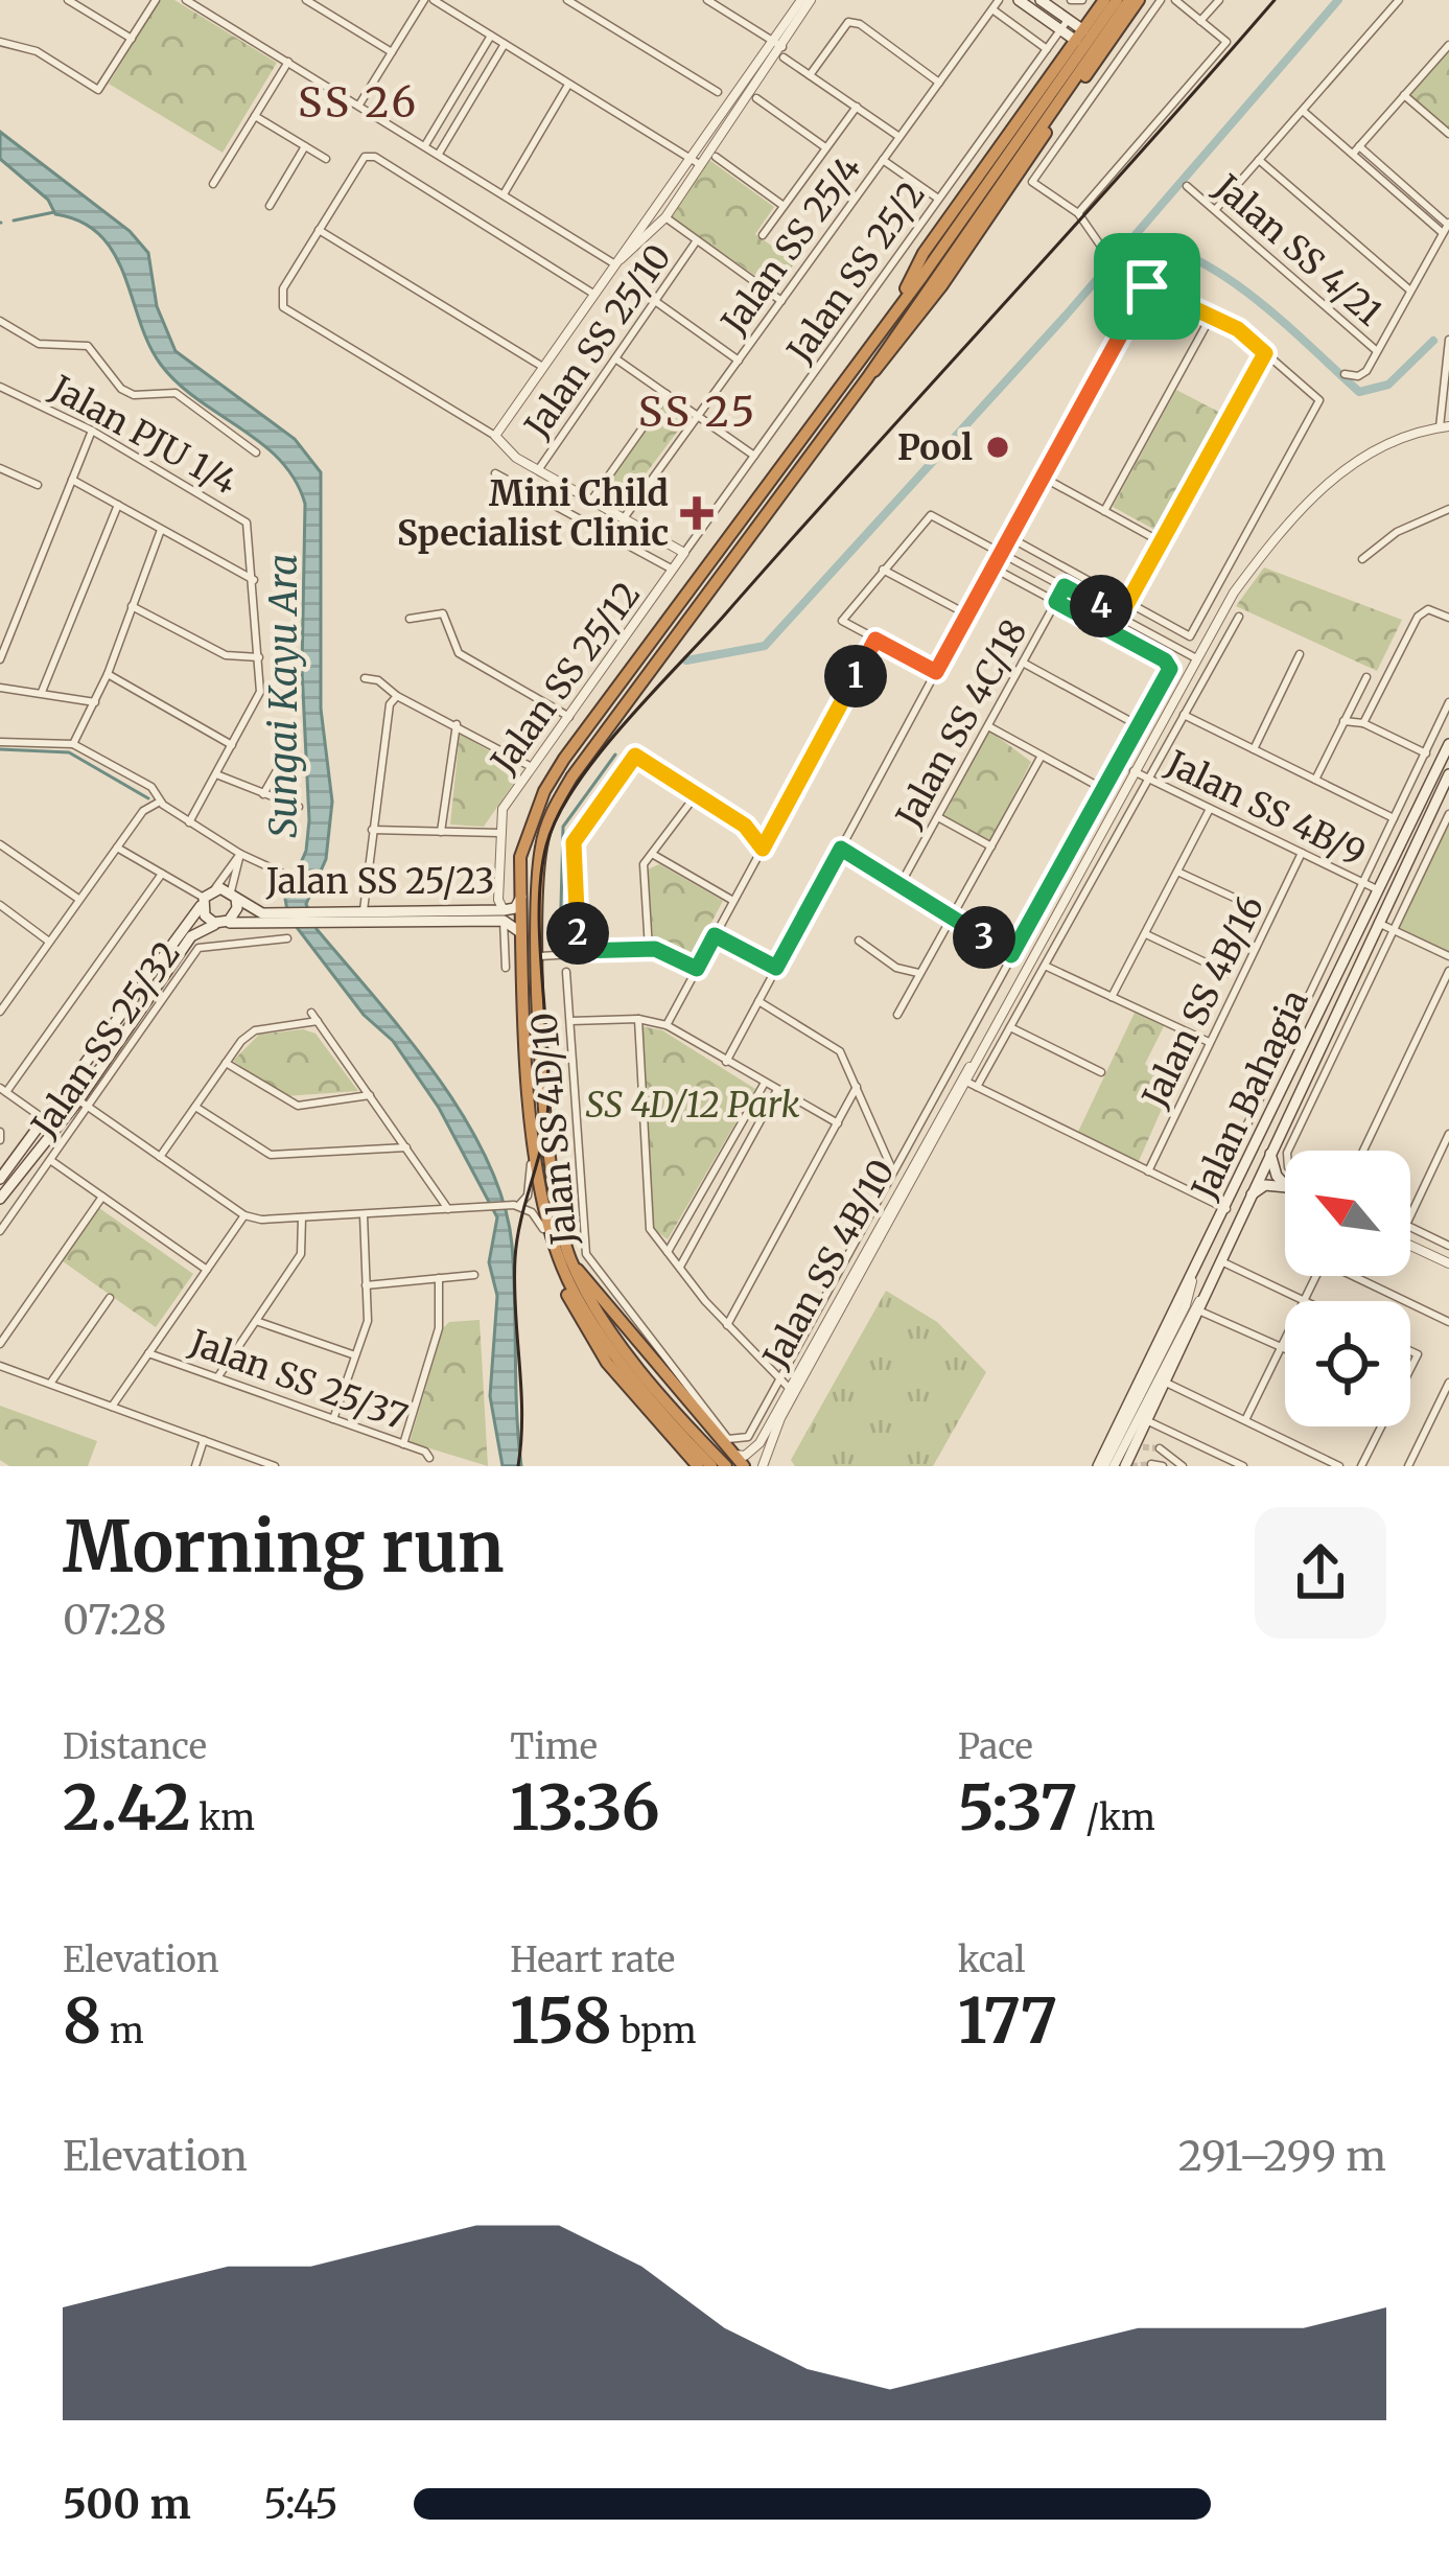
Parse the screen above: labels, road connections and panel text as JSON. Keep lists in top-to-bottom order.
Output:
{
  "streets": {
    "main road": ["Jalan SS 25/23", "Jalan Bahagia"],
    "street": [
      "Jalan SS 25/4",
      "Jalan SS 4/21",
      "Jalan SS 25/2",
      "Jalan SS 25/10",
      "Jalan PJU 1/4",
      "Jalan SS 25/12",
      "Jalan SS 4C/18",
      "Jalan SS 4B/9",
      "Jalan SS 4B/16",
      "Jalan SS 25/32",
      "Jalan SS 4D/10",
      "Jalan SS 4B/10",
      "Jalan SS 25/37"
    ]
  },
  "crossings": [
    ["Jalan SS 25/4", "Jalan SS 25/10"],
    ["Jalan SS 25/2", "Jalan SS 25/10"],
    ["Jalan SS 25/2", "Jalan SS 25/12"],
    ["Jalan SS 25/10", "Jalan SS 25/12"],
    ["Jalan SS 25/12", "Jalan SS 25/23"],
    ["Jalan SS 4B/9", "Jalan SS 4B/16"],
    ["Jalan SS 4B/9", "Jalan Bahagia"],
    ["Jalan SS 4B/9", "Jalan SS 4B/10"]
  ],
  "districts": ["SS 26", "SS 25"],
  "water": ["Sungai Kayu Ara"],
  "parks": ["SS 4D/12 Park"],
  "places": {
    "other": ["Pool"],
    "health": ["Mini Child Specialist Clinic"]
  },
  "north": "top left",
  "page": {
    "pins": [
      "4",
      "1",
      "2",
      "3"
    ],
    "heading": ["Morning run", "07:28"],
    "stats": [
      ["Distance", "2.42 km"],
      ["Time", "13:36"],
      ["Pace", "5:37 /km"],
      ["Elevation", "8 m"],
      ["Heart rate", "158 bpm"],
      ["kcal", "177"]
    ],
    "chart": ["Elevation", "291–299 m"],
    "list": [
      {
        "name": "500 m",
        "note": "5:45"
      }
    ]
  }
}
